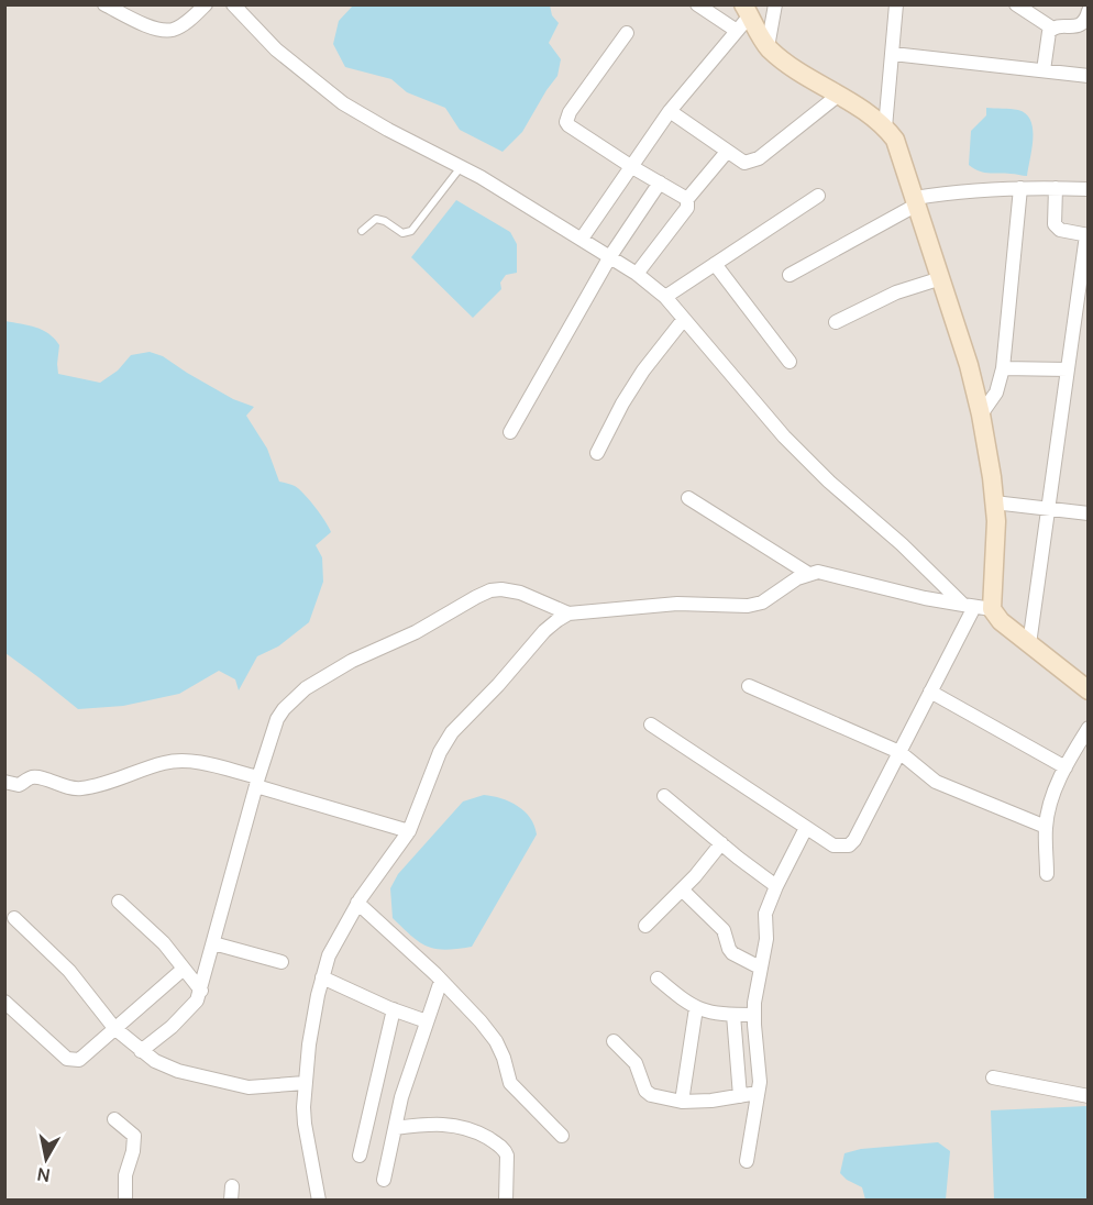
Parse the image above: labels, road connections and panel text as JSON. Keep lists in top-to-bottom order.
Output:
{
  "north": "bottom"
}
